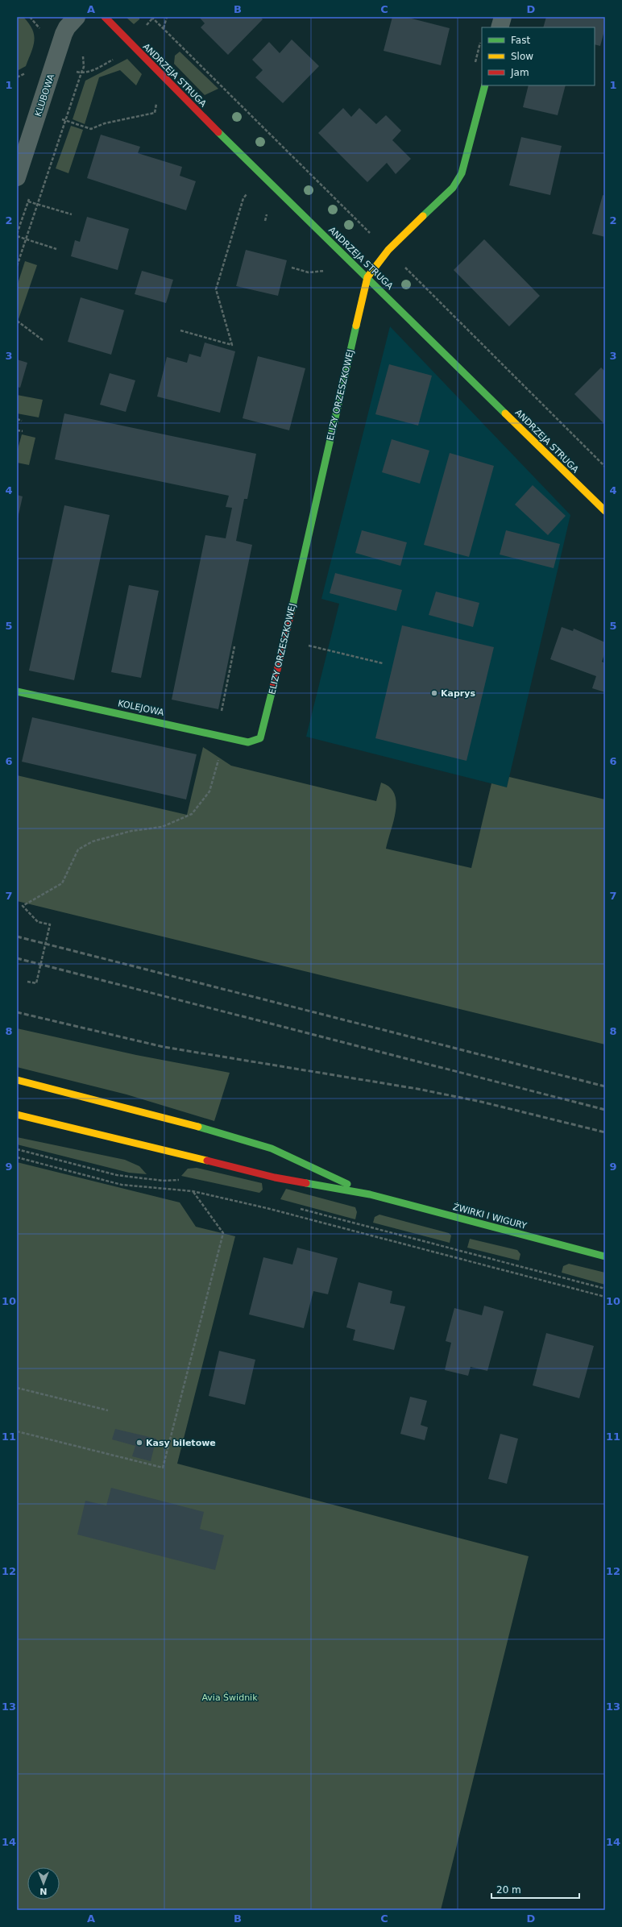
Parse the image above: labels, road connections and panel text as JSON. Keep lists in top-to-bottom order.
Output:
{
  "streets": {
    "street": [
      "ANDRZEJA STRUGA",
      "KLUBOWA",
      "ELIZY ORZESZKOWEJ",
      "KOLEJOWA",
      "ŻWIRKI I WIGURY"
    ]
  },
  "crossings": [
    ["ANDRZEJA STRUGA", "ELIZY ORZESZKOWEJ"],
    ["ELIZY ORZESZKOWEJ", "KOLEJOWA"]
  ],
  "parks": ["Avia Świdnik"],
  "places": ["Kaprys", "Kasy biletowe"],
  "legend": ["Fast", "Slow", "Jam"],
  "scale_bar": "20 m",
  "north": "bottom",
  "grid": {
    "columns": [
      "A",
      "B",
      "C",
      "D"
    ],
    "rows": [
      "1",
      "2",
      "3",
      "4",
      "5",
      "6",
      "7",
      "8",
      "9",
      "10",
      "11",
      "12",
      "13",
      "14"
    ]
  }
}
